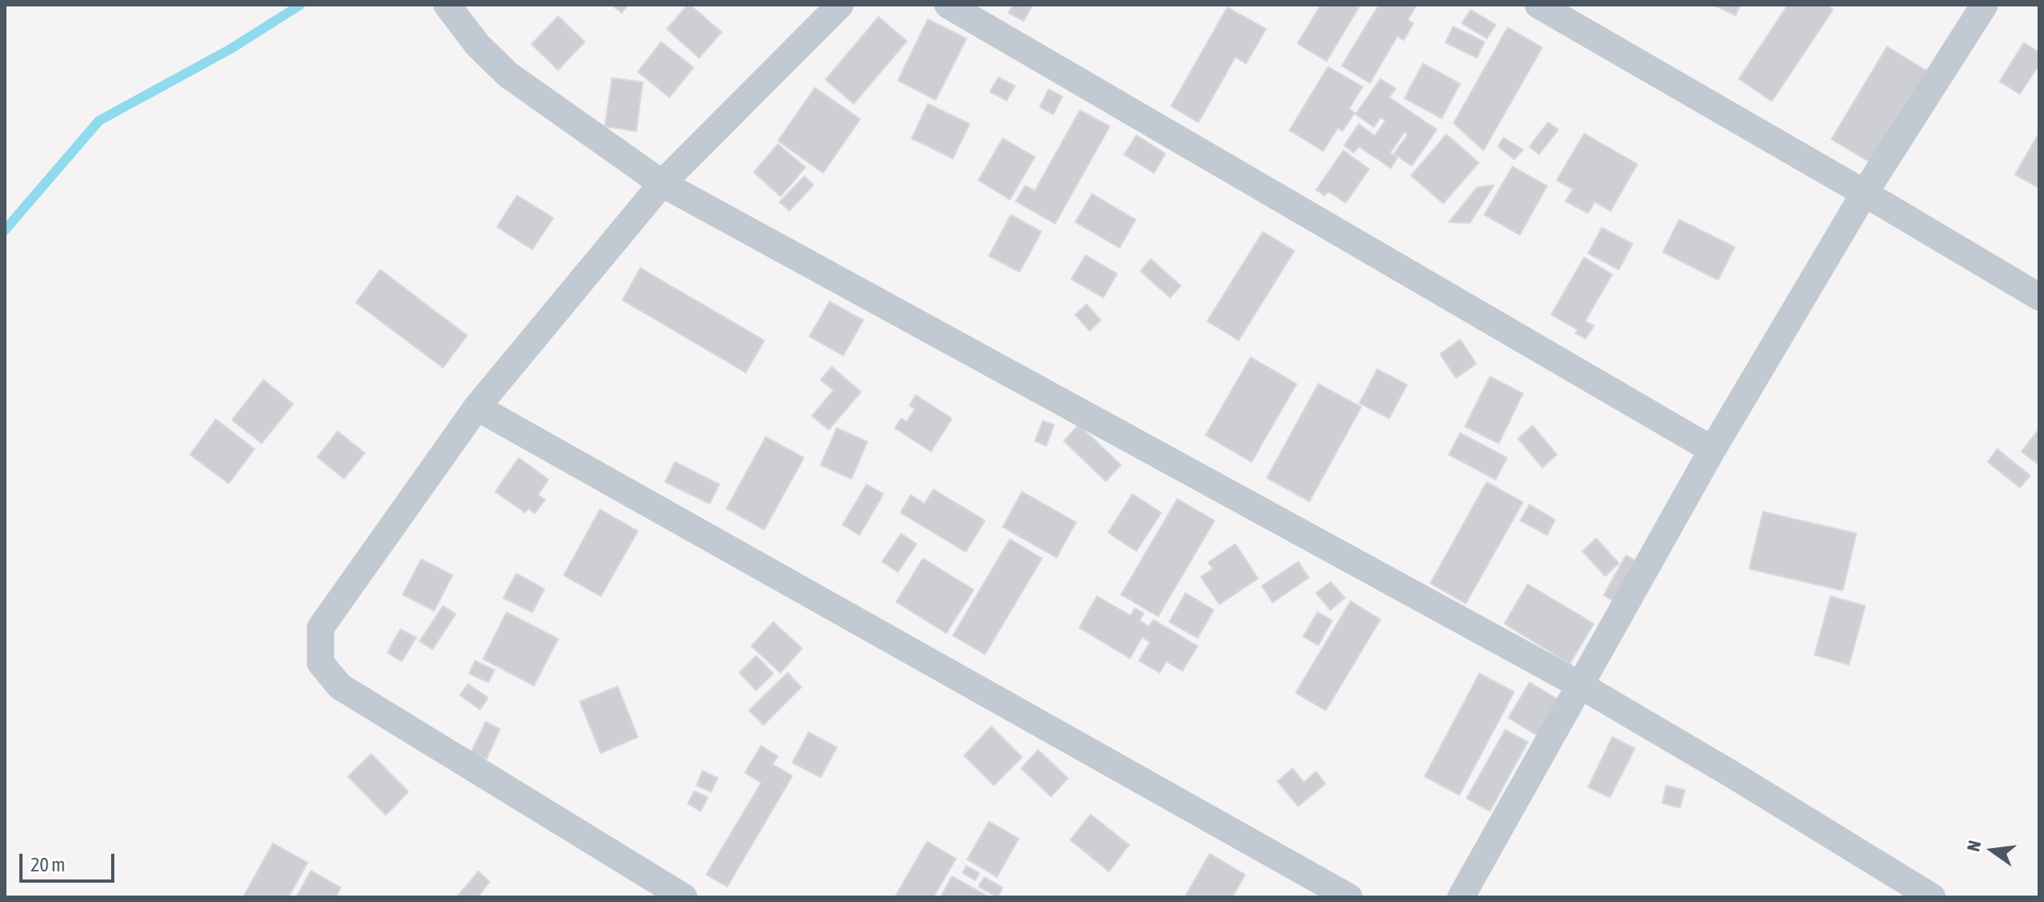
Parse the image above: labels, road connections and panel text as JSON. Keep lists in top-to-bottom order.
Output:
{
  "scale_bar": "20 m",
  "north": "left"
}
